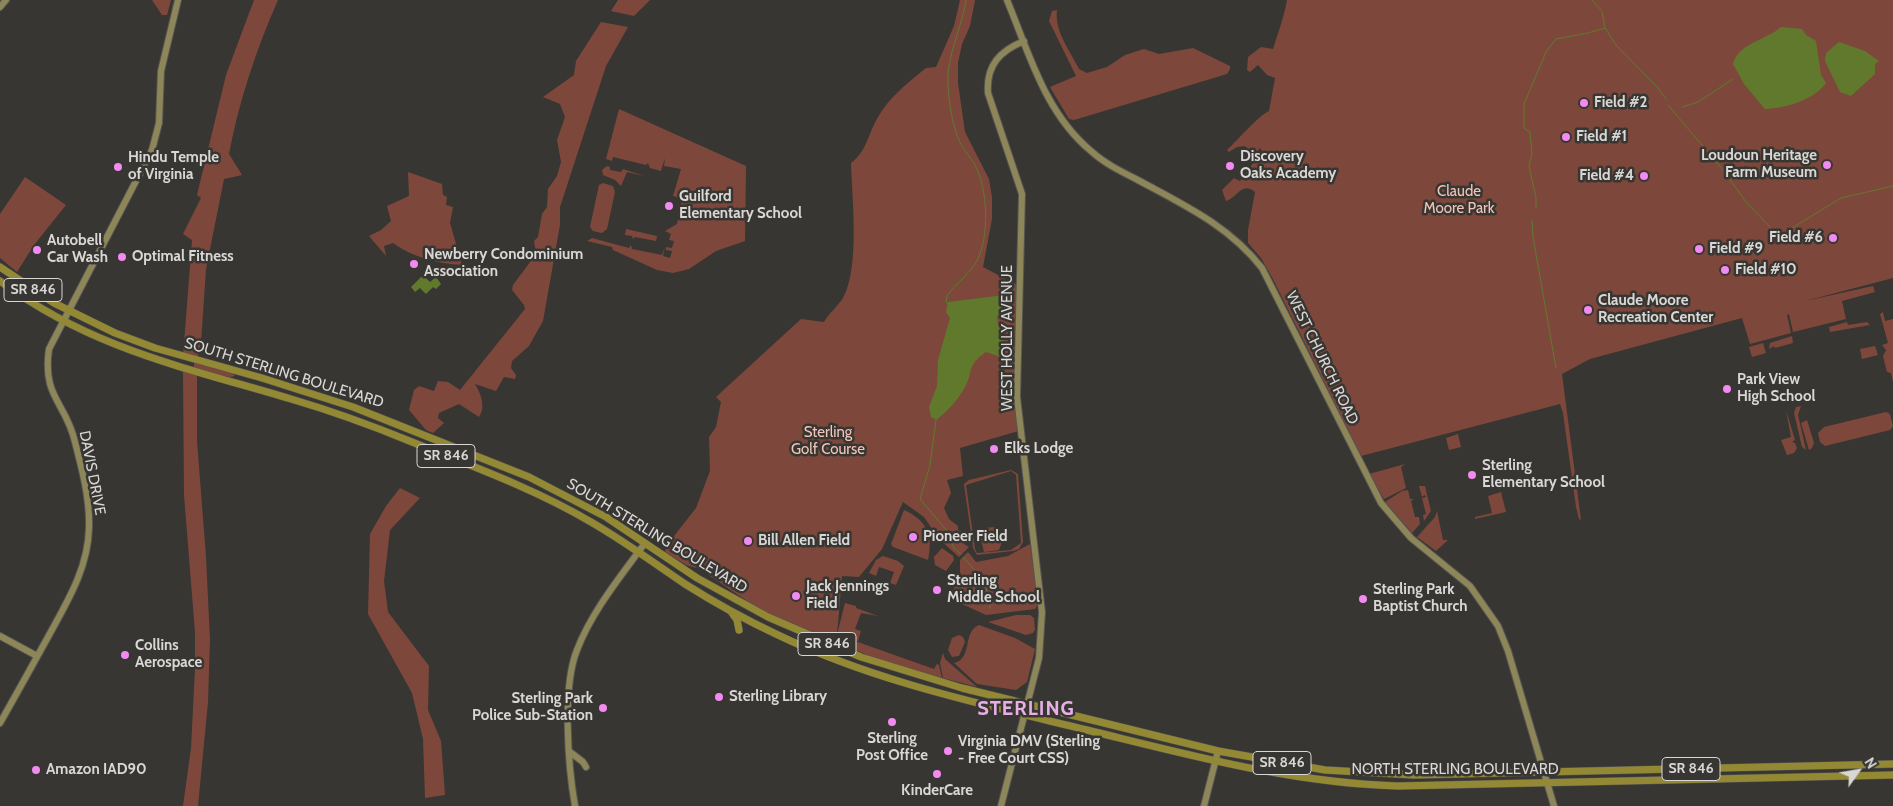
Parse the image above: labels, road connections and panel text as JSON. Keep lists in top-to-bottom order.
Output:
{
  "streets": {
    "main road": [
      "SR 846",
      "WEST HOLLY AVENUE",
      "WEST CHURCH ROAD",
      "SOUTH STERLING BOULEVARD",
      "DAVIS DRIVE",
      "NORTH STERLING BOULEVARD"
    ]
  },
  "crossings": [
    ["WEST HOLLY AVENUE", "WEST CHURCH ROAD"],
    ["WEST HOLLY AVENUE", "SOUTH STERLING BOULEVARD"],
    ["WEST HOLLY AVENUE", "NORTH STERLING BOULEVARD"],
    ["WEST CHURCH ROAD", "NORTH STERLING BOULEVARD"],
    ["SOUTH STERLING BOULEVARD", "DAVIS DRIVE"],
    ["SOUTH STERLING BOULEVARD", "NORTH STERLING BOULEVARD"]
  ],
  "districts": ["STERLING"],
  "parks": ["Claude Moore Park", "Sterling Golf Course"],
  "places": [
    "Field #2",
    "Field #1",
    "Loudoun Heritage Farm Museum",
    "Discovery Oaks Academy",
    "Hindu Temple of Virginia",
    "Field #4",
    "Guilford Elementary School",
    "Field #6",
    "Field #9",
    "Autobell Car Wash",
    "Optimal Fitness",
    "Newberry Condominium Association",
    "Field #10",
    "Claude Moore Recreation Center",
    "Park View High School",
    "Elks Lodge",
    "Sterling Elementary School",
    "Pioneer Field",
    "Bill Allen Field",
    "Sterling Middle School",
    "Jack Jennings Field",
    "Sterling Park Baptist Church",
    "Collins Aerospace",
    "Sterling Library",
    "Sterling Park Police Sub-Station",
    "Sterling Post Office",
    "Virginia DMV (Sterling - Free Court CSS)",
    "Amazon IAD90",
    "KinderCare"
  ],
  "north": "top right"
}
